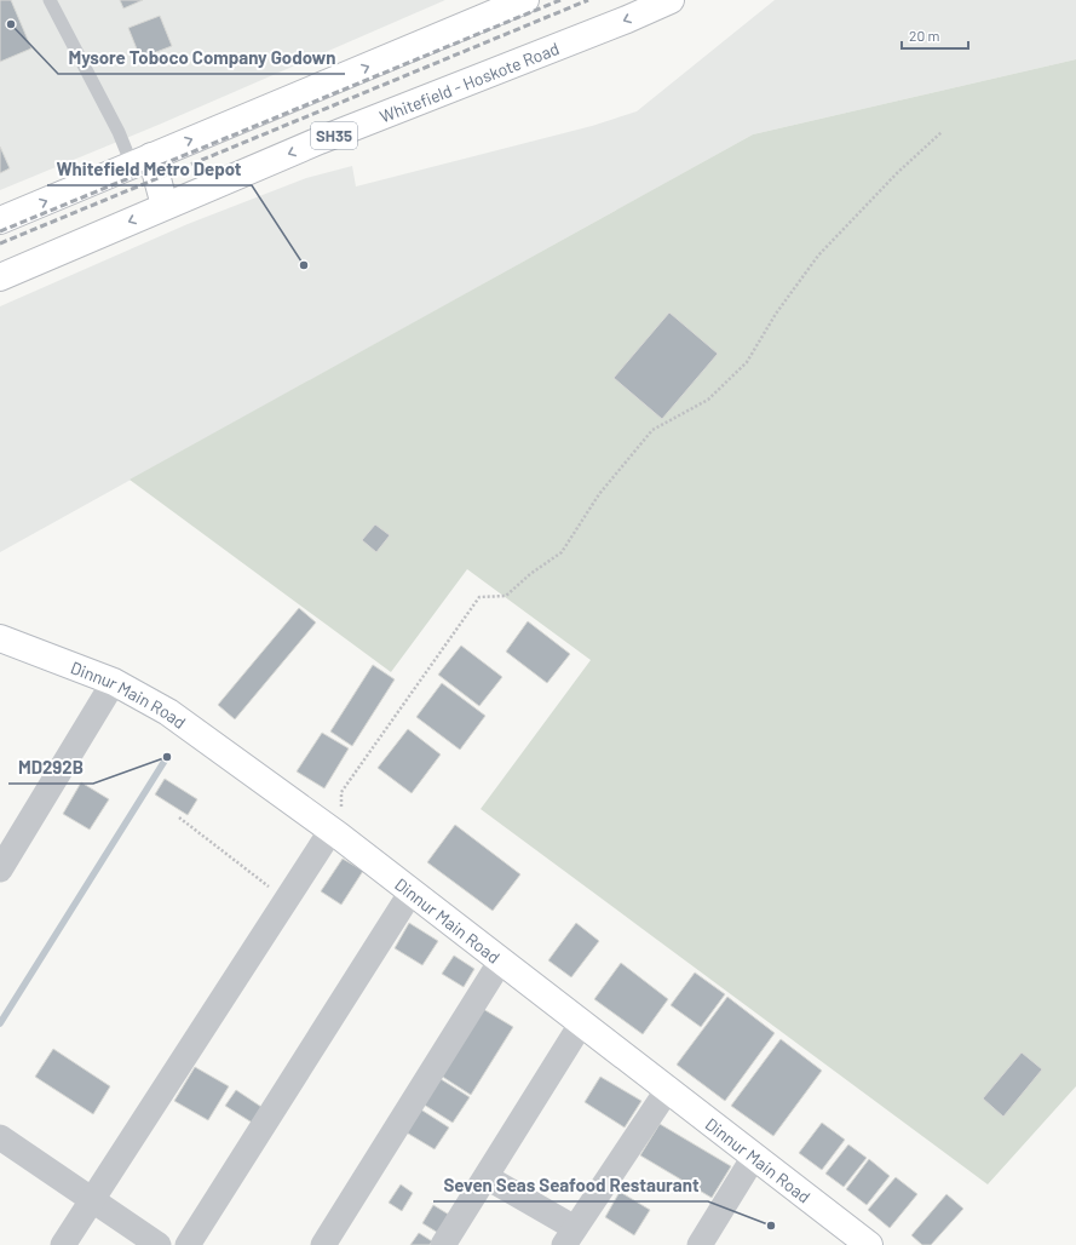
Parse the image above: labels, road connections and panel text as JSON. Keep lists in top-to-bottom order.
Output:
{
  "streets": {
    "main road": ["Whitefield - Hoskote Road", "SH35", "Dinnur Main Road"]
  },
  "places": [
    "Mysore Toboco Company Godown",
    "Whitefield Metro Depot",
    "MD292B",
    "Seven Seas Seafood Restaurant"
  ],
  "scale_bar": "20 m"
}
